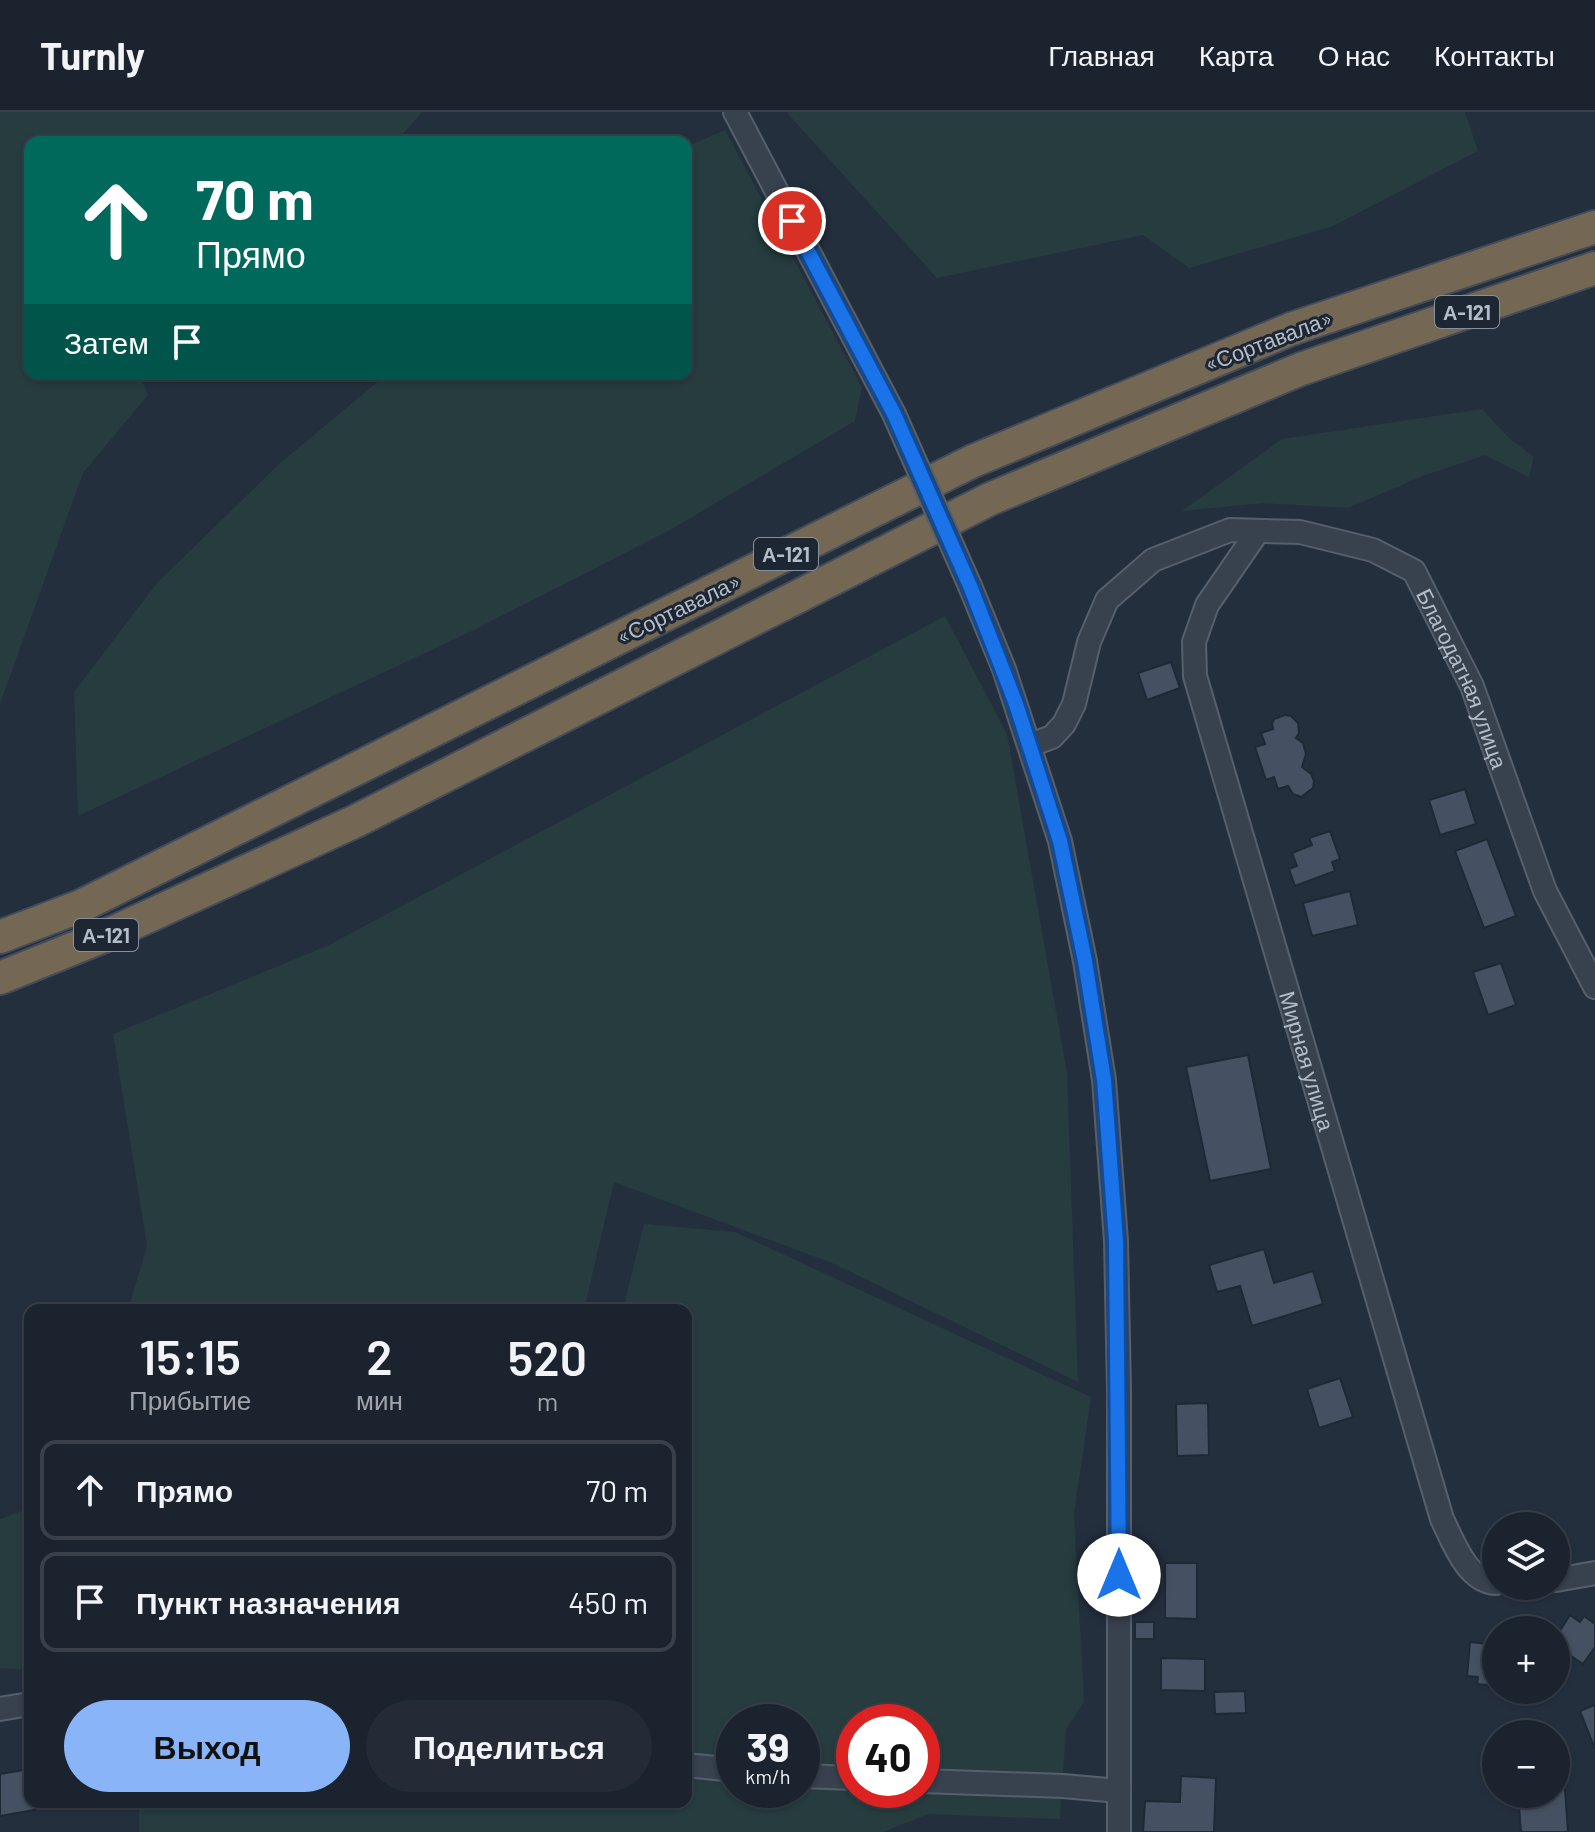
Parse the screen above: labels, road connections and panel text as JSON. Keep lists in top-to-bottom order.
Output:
{
  "streets": {
    "highway": ["А-121", "«Сортавала»"],
    "street": ["Благодатная улица", "Мирная улица"]
  },
  "crossings": [
    ["Благодатная улица", "Мирная улица"]
  ],
  "page": {
    "header": "Turnly",
    "nav": [
      "Главная",
      "Карта",
      "О нас",
      "Контакты"
    ],
    "turn": ["70 m", "Прямо"],
    "then": "Затем",
    "eta": [
      "15:15",
      "Прибытие",
      "2",
      "мин",
      "520",
      "m"
    ],
    "list": [
      {
        "name": "Прямо",
        "value": "70 m"
      },
      {
        "name": "Пункт назначения",
        "value": "450 m"
      }
    ],
    "map_buttons": ["+", "−"],
    "buttons": ["Выход", "Поделиться"],
    "speed": "39 km/h",
    "limit": "40"
  }
}
